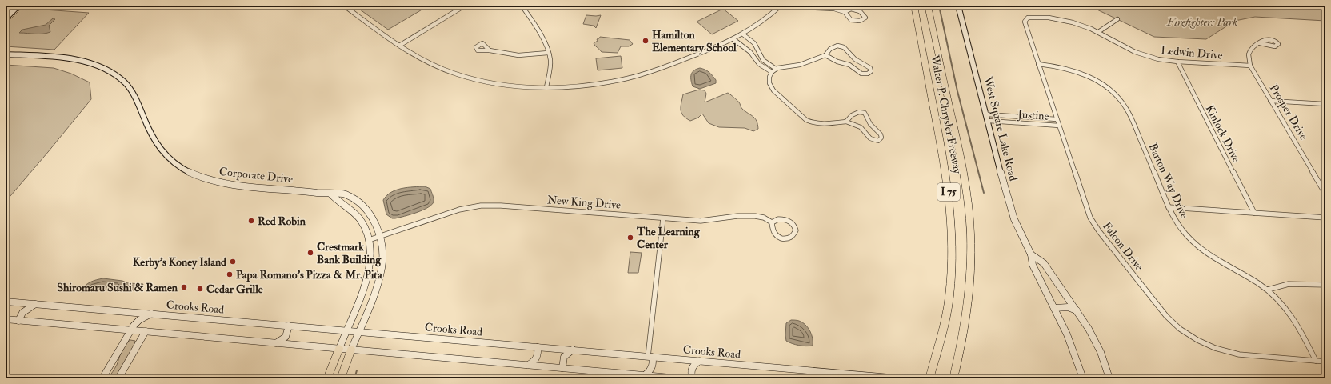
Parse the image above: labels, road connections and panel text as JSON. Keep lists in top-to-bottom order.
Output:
{
  "streets": {
    "highway": ["Walter P. Chrysler Freeway", "I 75"],
    "main road": ["West Square Lake Road", "Corporate Drive", "Crooks Road"],
    "street": [
      "Ledwin Drive",
      "Prosper Drive",
      "Justine",
      "Kinlock Drive",
      "Barton Way Drive",
      "New King Drive",
      "Falcon Drive"
    ]
  },
  "crossings": [
    ["Ledwin Drive", "Prosper Drive"],
    ["Ledwin Drive", "Kinlock Drive"],
    ["Ledwin Drive", "Falcon Drive"],
    ["Justine", "West Square Lake Road"],
    ["Justine", "Falcon Drive"],
    ["Corporate Drive", "New King Drive"],
    ["Corporate Drive", "Crooks Road"],
    ["Barton Way Drive", "Falcon Drive"]
  ],
  "parks": ["Firefighters Park"],
  "places": [
    "Hamilton Elementary School",
    "Red Robin",
    "The Learning Center",
    "Crestmark Bank Building",
    "Kerby's Koney Island",
    "Papa Romano's Pizza & Mr. Pita",
    "Shiromaru Sushi & Ramen",
    "Cedar Grille"
  ]
}
